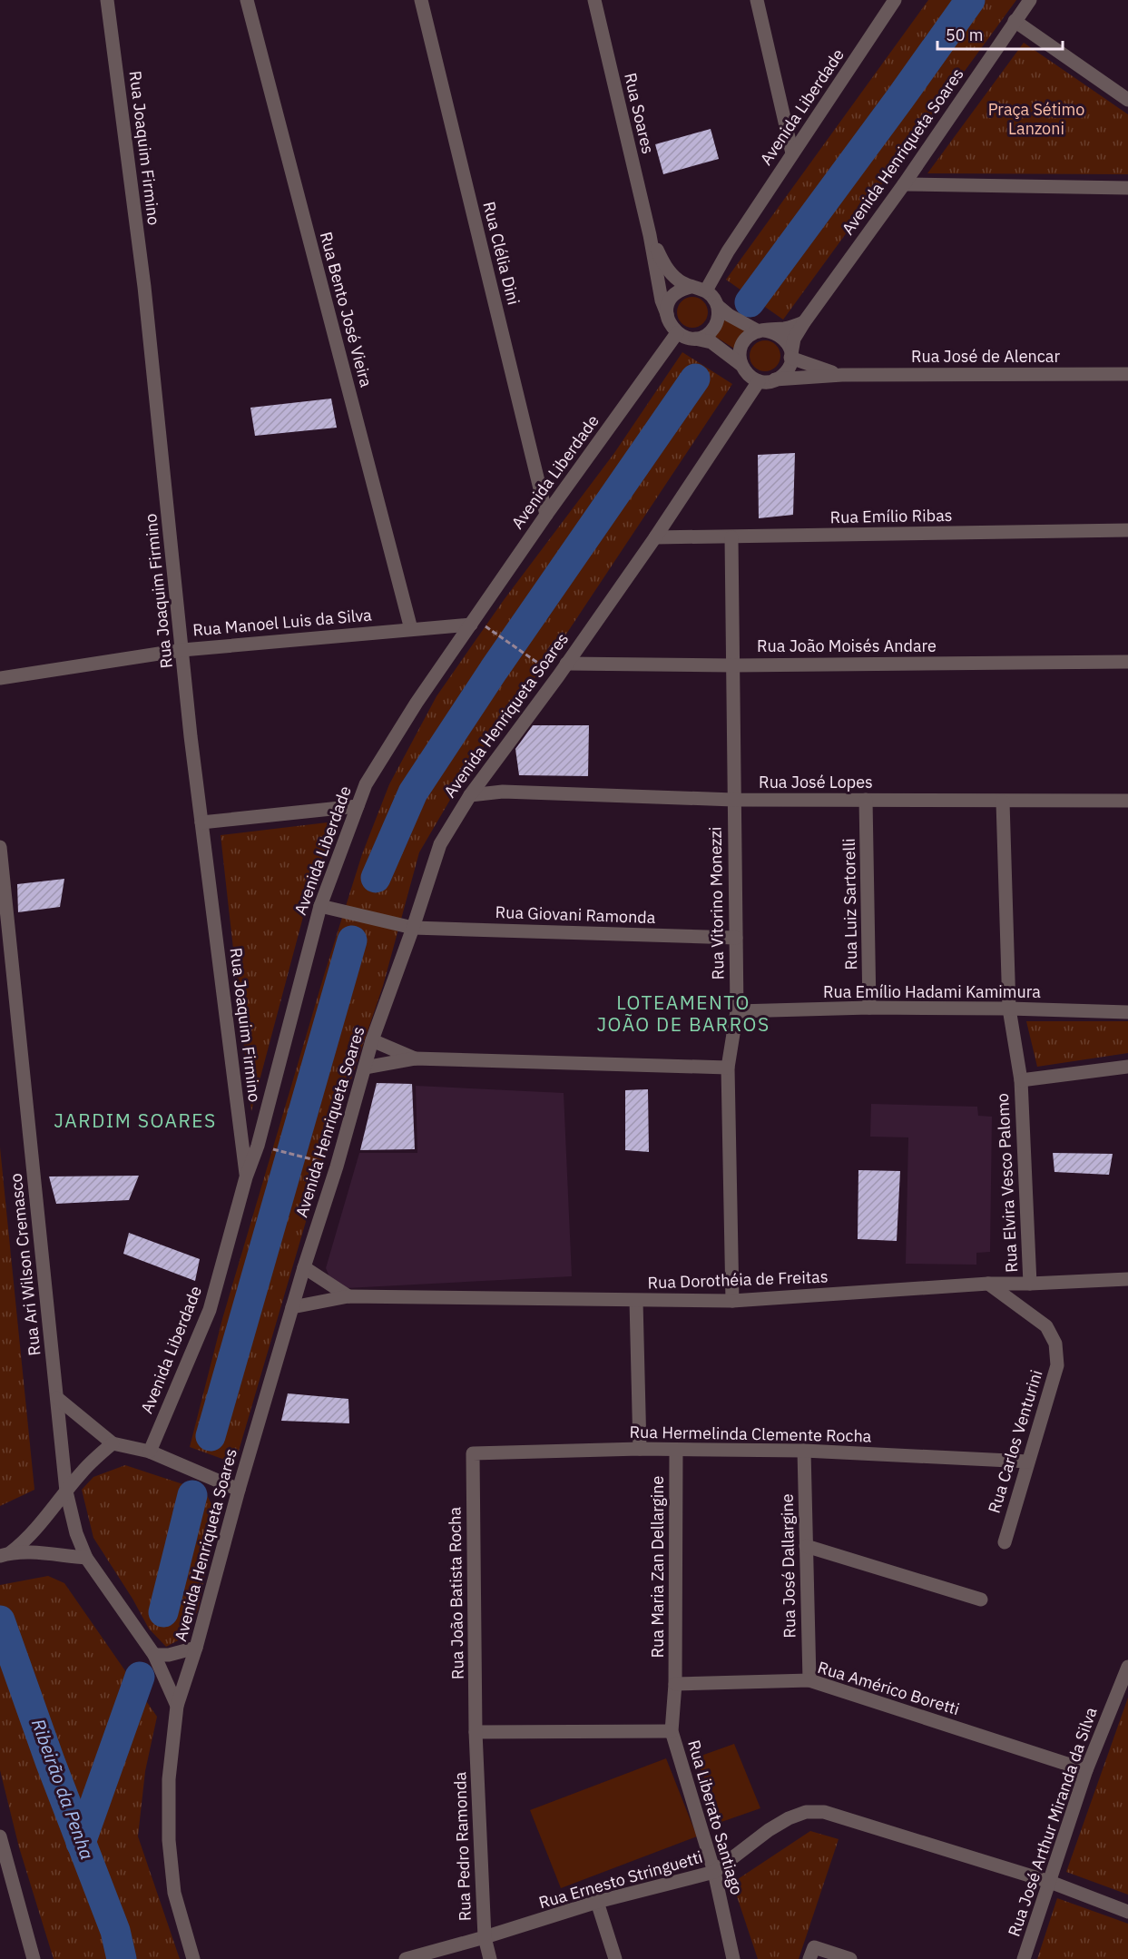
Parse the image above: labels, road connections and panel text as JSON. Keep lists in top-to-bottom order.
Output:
{
  "streets": {
    "street": [
      "Avenida Liberdade",
      "Rua Soares",
      "Rua Joaquim Firmino",
      "Avenida Henriqueta Soares",
      "Rua Clélia Dini",
      "Rua Bento José Vieira",
      "Rua José de Alencar",
      "Rua Emílio Ribas",
      "Rua Manoel Luis da Silva",
      "Rua João Moisés Andare",
      "Rua José Lopes",
      "Rua Vitorino Monezzi",
      "Rua Luiz Sartorelli",
      "Rua Giovani Ramonda",
      "Rua Emílio Hadami Kamimura",
      "Rua Elvira Vesco Palomo",
      "Rua Ari Wilson Cremasco",
      "Rua Dorothéia de Freitas",
      "Rua Hermelinda Clemente Rocha",
      "Rua Carlos Venturini",
      "Rua José Dallargine",
      "Rua Maria Zan Dellargine",
      "Rua João Batista Rocha",
      "Rua Américo Boretti",
      "Rua Liberato Santiago",
      "Rua José Arthur Miranda da Silva",
      "Rua Pedro Ramonda",
      "Rua Ernesto Stringuetti"
    ]
  },
  "crossings": [
    ["Avenida Liberdade", "Rua Joaquim Firmino"],
    ["Avenida Liberdade", "Rua Clélia Dini"],
    ["Avenida Liberdade", "Rua Manoel Luis da Silva"],
    ["Avenida Liberdade", "Rua Giovani Ramonda"],
    ["Rua Joaquim Firmino", "Rua Manoel Luis da Silva"],
    ["Avenida Henriqueta Soares", "Rua Emílio Ribas"],
    ["Avenida Henriqueta Soares", "Rua João Moisés Andare"],
    ["Avenida Henriqueta Soares", "Rua José Lopes"],
    ["Avenida Henriqueta Soares", "Rua Giovani Ramonda"],
    ["Avenida Henriqueta Soares", "Rua Ari Wilson Cremasco"],
    ["Avenida Henriqueta Soares", "Rua Dorothéia de Freitas"],
    ["Rua Bento José Vieira", "Rua Manoel Luis da Silva"],
    ["Rua Emílio Ribas", "Rua Vitorino Monezzi"],
    ["Rua João Moisés Andare", "Rua Vitorino Monezzi"],
    ["Rua José Lopes", "Rua Vitorino Monezzi"],
    ["Rua José Lopes", "Rua Luiz Sartorelli"],
    ["Rua José Lopes", "Rua Elvira Vesco Palomo"],
    ["Rua Vitorino Monezzi", "Rua Giovani Ramonda"],
    ["Rua Vitorino Monezzi", "Rua Emílio Hadami Kamimura"],
    ["Rua Vitorino Monezzi", "Rua Dorothéia de Freitas"],
    ["Rua Luiz Sartorelli", "Rua Emílio Hadami Kamimura"],
    ["Rua Emílio Hadami Kamimura", "Rua Elvira Vesco Palomo"],
    ["Rua Elvira Vesco Palomo", "Rua Dorothéia de Freitas"],
    ["Rua Dorothéia de Freitas", "Rua Carlos Venturini"],
    ["Rua Hermelinda Clemente Rocha", "Rua Carlos Venturini"],
    ["Rua Hermelinda Clemente Rocha", "Rua José Dallargine"],
    ["Rua Hermelinda Clemente Rocha", "Rua Maria Zan Dellargine"],
    ["Rua Hermelinda Clemente Rocha", "Rua João Batista Rocha"],
    ["Rua José Dallargine", "Rua Américo Boretti"],
    ["Rua Maria Zan Dellargine", "Rua Américo Boretti"],
    ["Rua Maria Zan Dellargine", "Rua Liberato Santiago"],
    ["Rua João Batista Rocha", "Rua Pedro Ramonda"],
    ["Rua Américo Boretti", "Rua Liberato Santiago"],
    ["Rua Américo Boretti", "Rua José Arthur Miranda da Silva"],
    ["Rua Liberato Santiago", "Rua Ernesto Stringuetti"],
    ["Rua José Arthur Miranda da Silva", "Rua Ernesto Stringuetti"],
    ["Rua Pedro Ramonda", "Rua Ernesto Stringuetti"]
  ],
  "districts": ["LOTEAMENTO JOÃO DE BARROS", "JARDIM SOARES"],
  "water": ["Ribeirão da Penha"],
  "parks": ["Praça Sétimo Lanzoni"],
  "scale_bar": "50 m"
}
